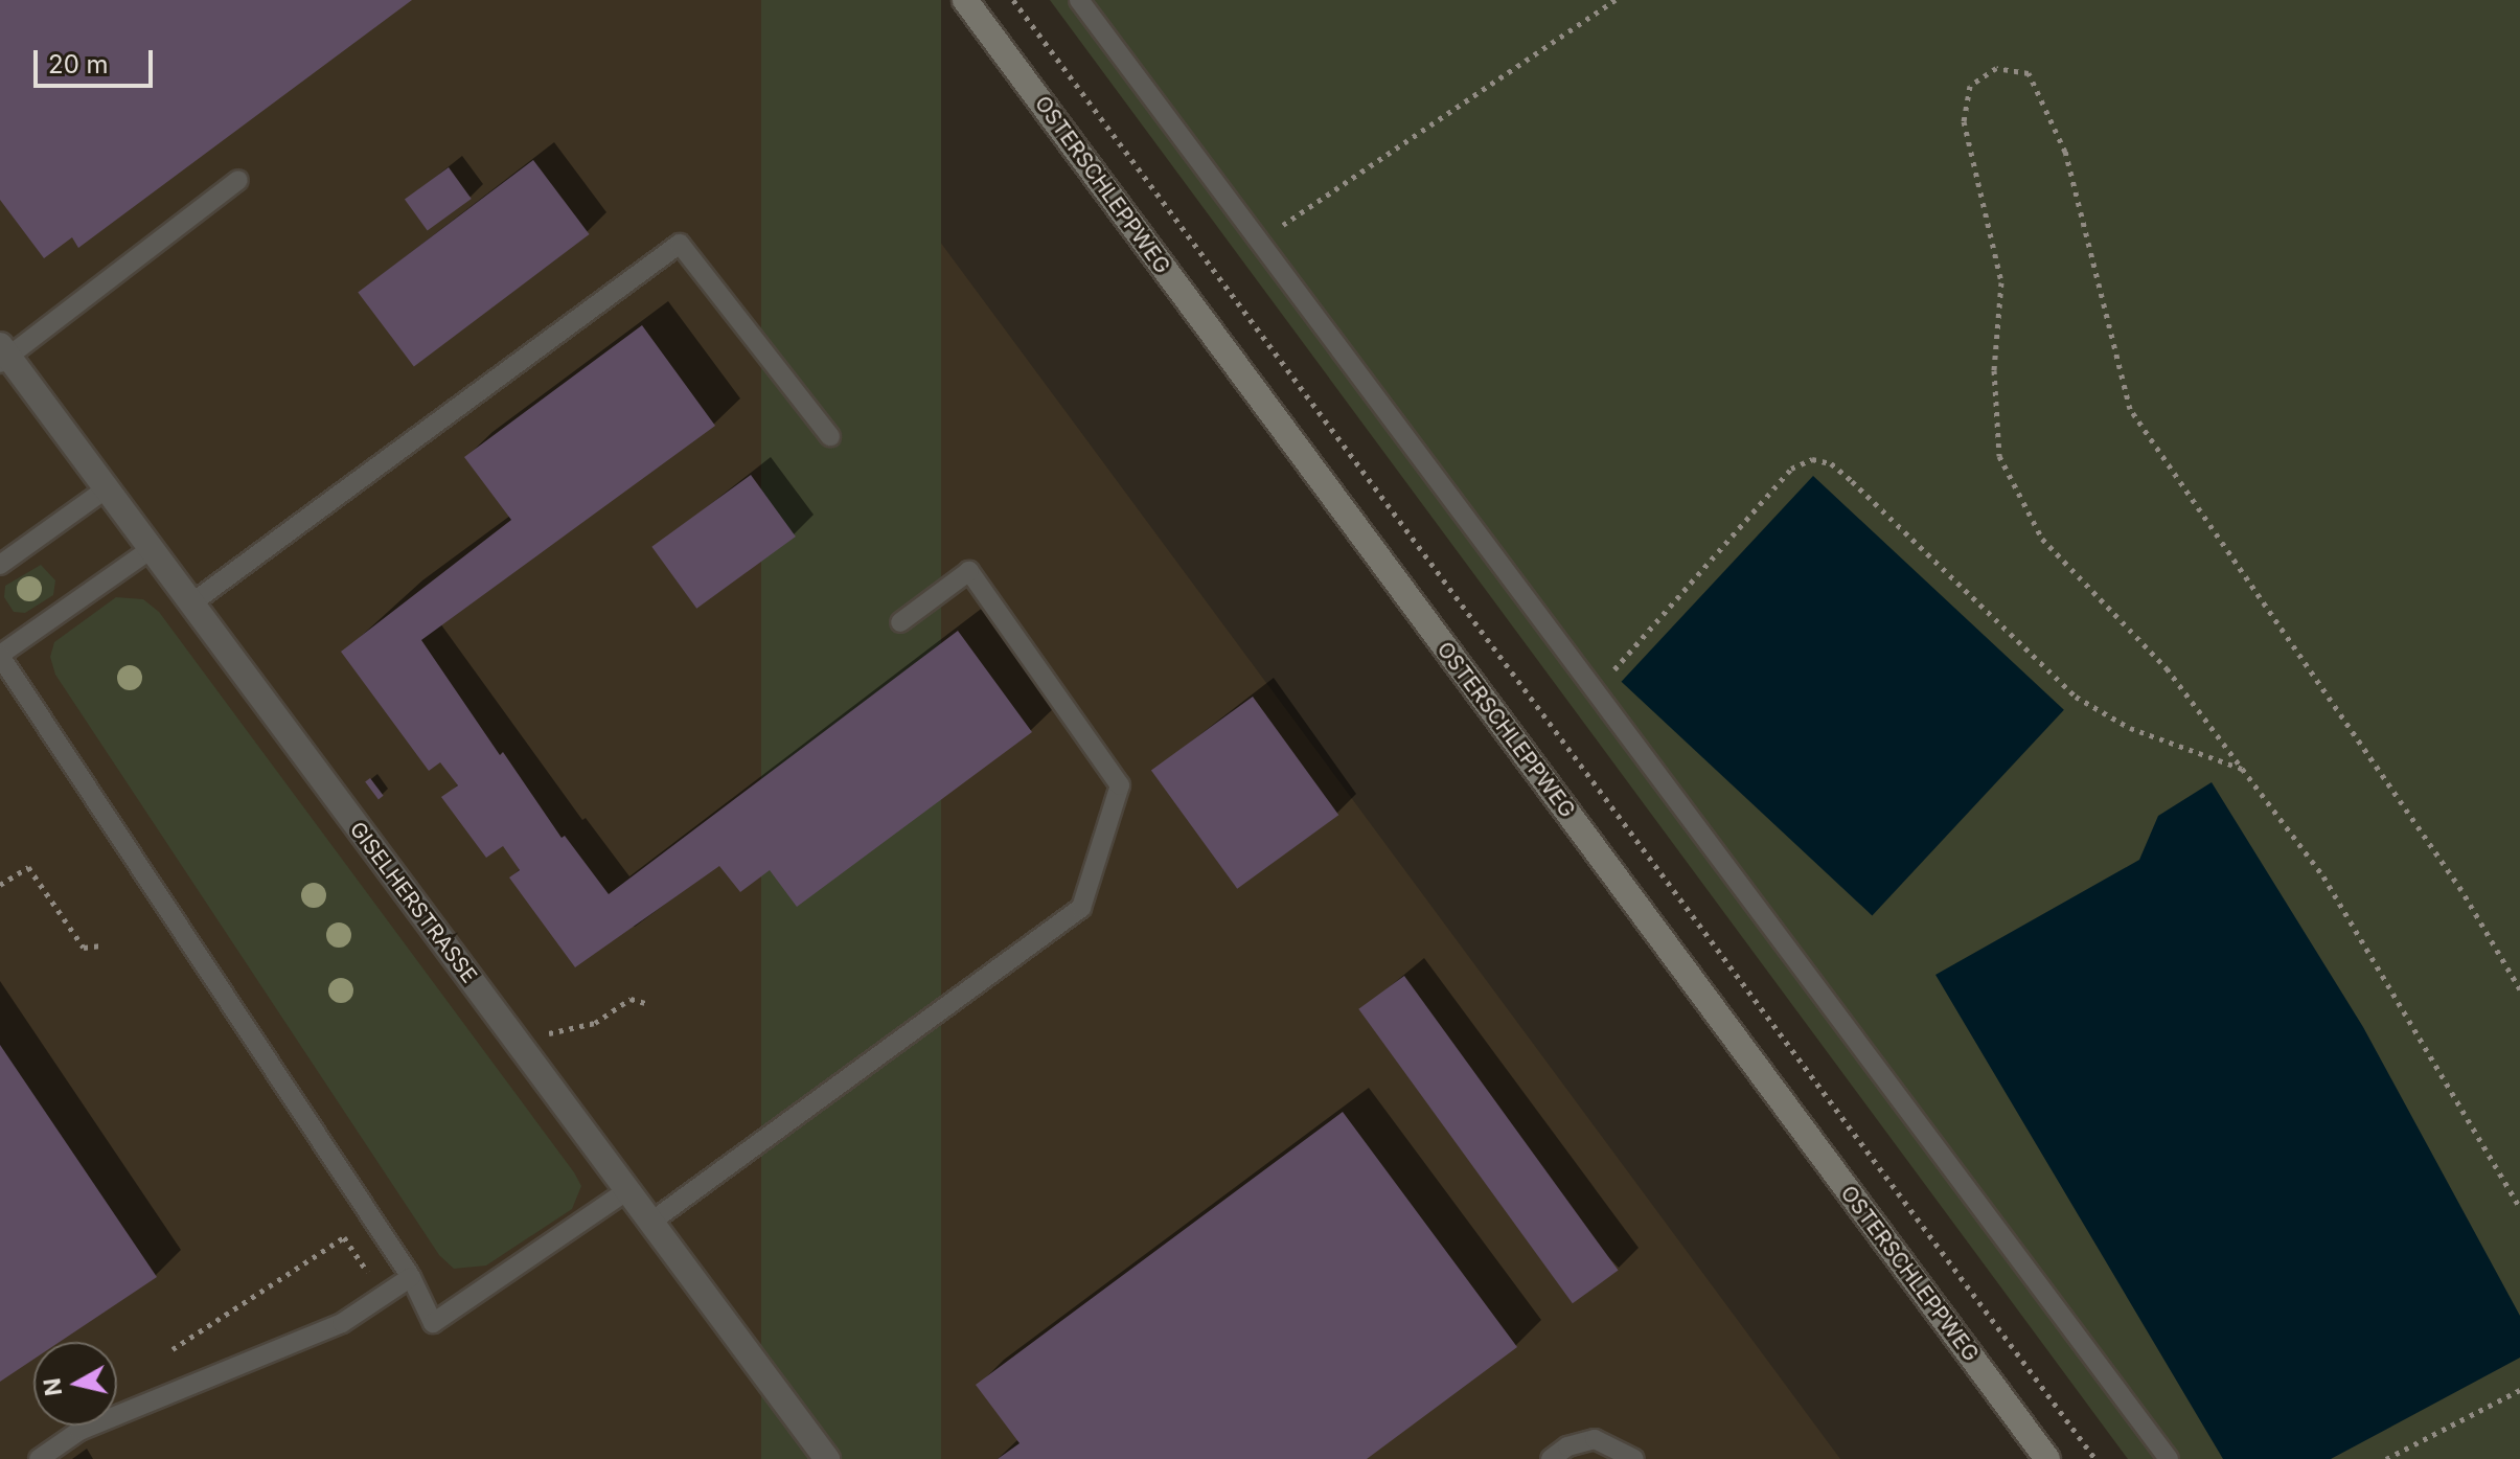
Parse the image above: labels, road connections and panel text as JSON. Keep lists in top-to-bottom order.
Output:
{
  "streets": {
    "street": ["OSTERSCHLEPPWEG", "GISELHERSTRASSE"]
  },
  "scale_bar": "20 m",
  "north": "left"
}
